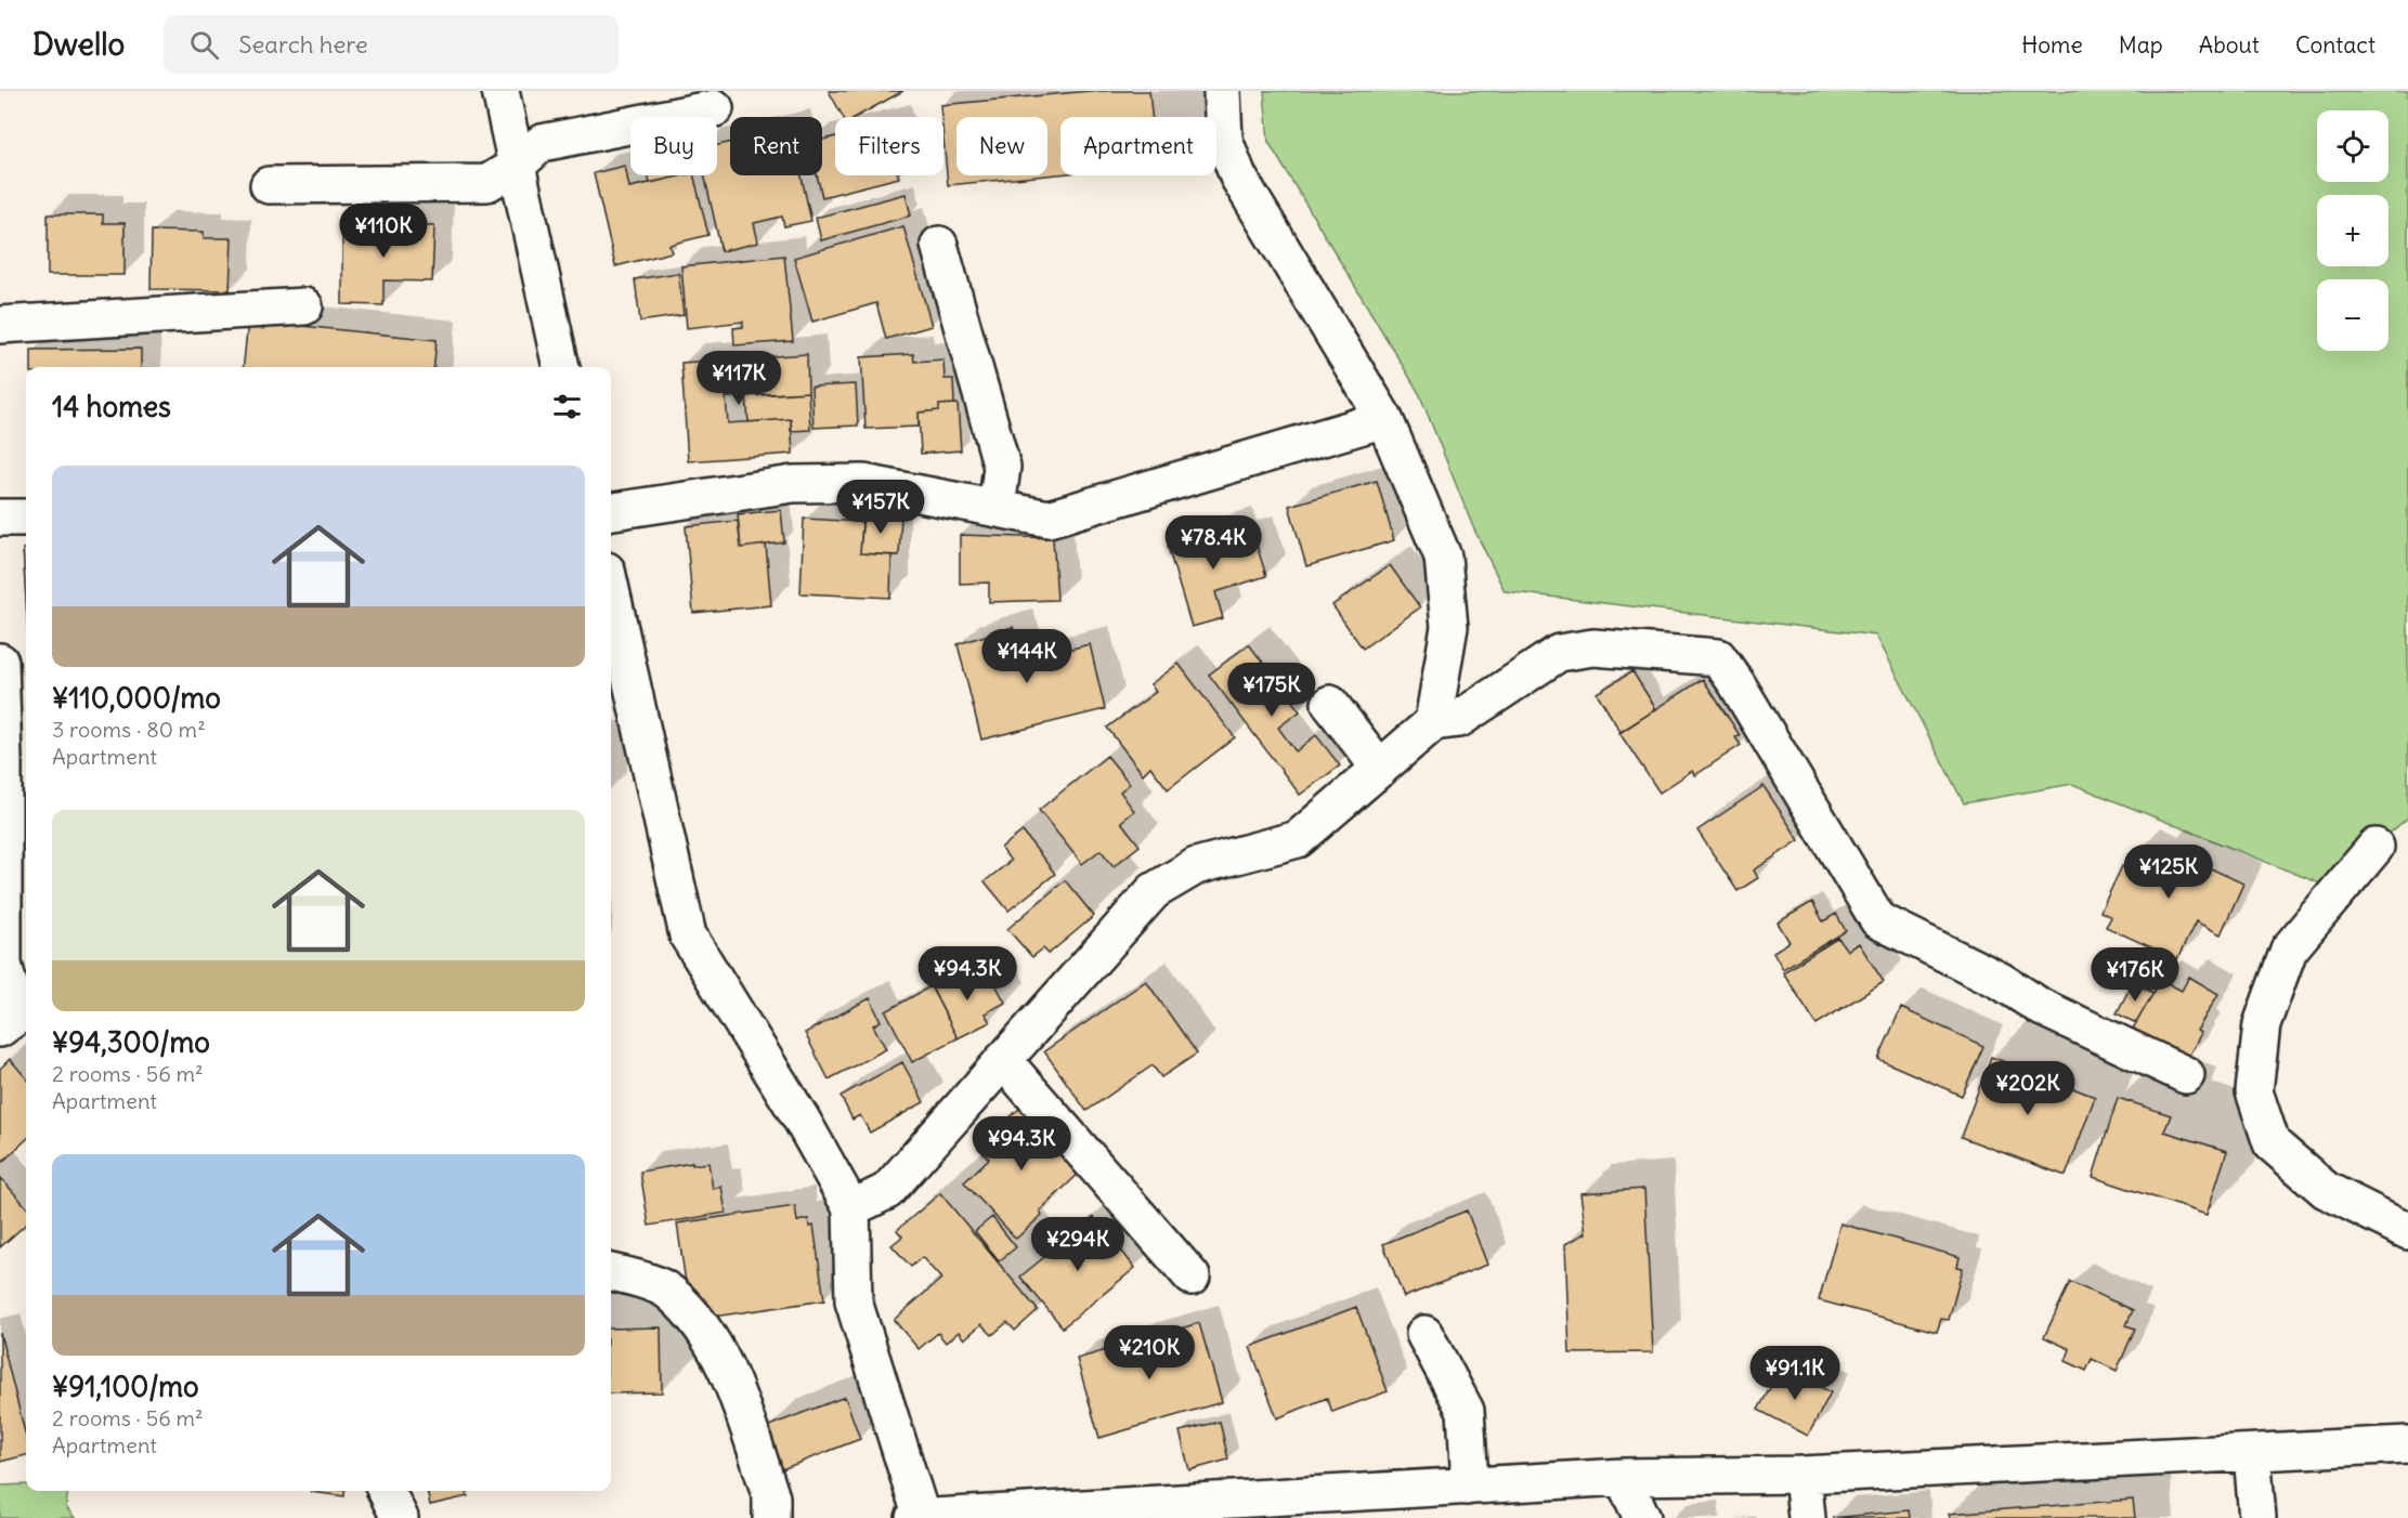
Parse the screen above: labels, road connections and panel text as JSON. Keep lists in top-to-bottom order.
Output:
{
  "page": {
    "header": "Dwello",
    "search": "Search here",
    "nav": [
      "Home",
      "Map",
      "About",
      "Contact"
    ],
    "map_buttons": ["+", "−"],
    "chip": [
      "Buy",
      "Rent",
      "Filters",
      "New",
      "Apartment"
    ],
    "price": [
      "¥110K",
      "¥117K",
      "¥157K",
      "¥78.4K",
      "¥144K",
      "¥175K",
      "¥125K",
      "¥94.3K",
      "¥176K",
      "¥202K",
      "¥94.3K",
      "¥294K",
      "¥210K",
      "¥91.1K"
    ],
    "heading": "14 homes",
    "list": [
      {
        "name": "¥110,000/mo",
        "note": "3 rooms · 80 m² · Apartment"
      },
      {
        "name": "¥94,300/mo",
        "note": "2 rooms · 56 m² · Apartment"
      },
      {
        "name": "¥91,100/mo",
        "note": "2 rooms · 56 m² · Apartment"
      }
    ]
  }
}
